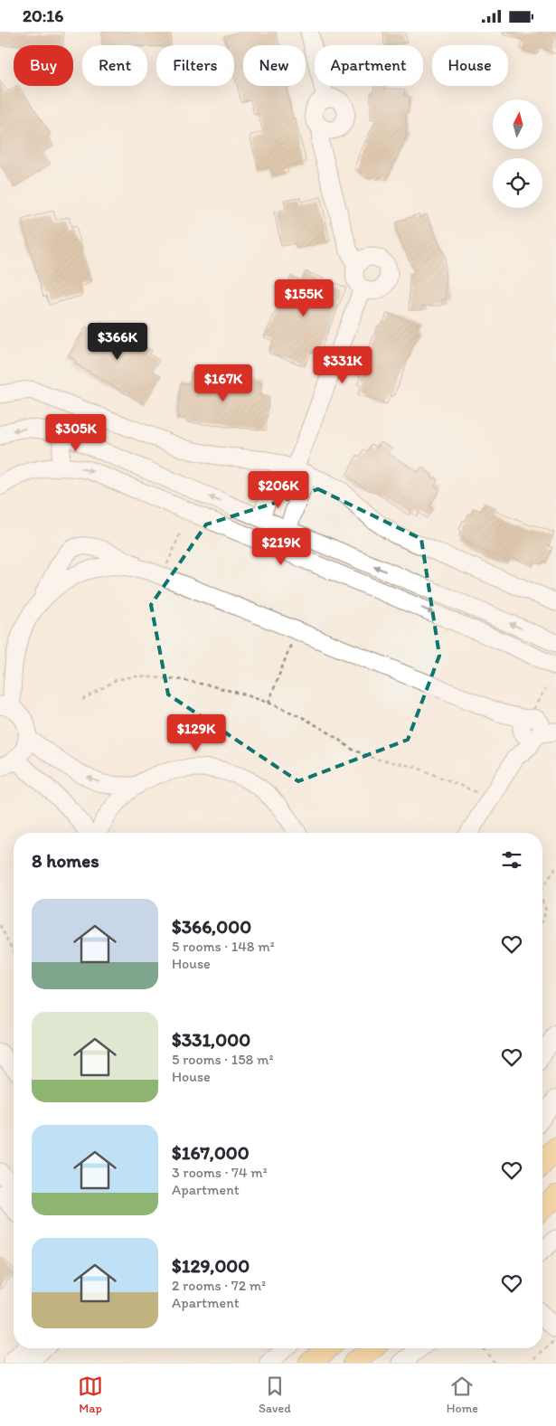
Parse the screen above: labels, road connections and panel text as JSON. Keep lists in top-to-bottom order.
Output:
{
  "north": "top",
  "page": {
    "status": "20:16",
    "chip": [
      "Buy",
      "Rent",
      "Filters",
      "New",
      "Apartment",
      "House"
    ],
    "price": [
      "$155K",
      "$366K",
      "$331K",
      "$167K",
      "$305K",
      "$206K",
      "$219K",
      "$129K"
    ],
    "heading": "8 homes",
    "list": [
      {
        "name": "$366,000",
        "note": "5 rooms · 148 m² · House"
      },
      {
        "name": "$331,000",
        "note": "5 rooms · 158 m² · House"
      },
      {
        "name": "$167,000",
        "note": "3 rooms · 74 m² · Apartment"
      },
      {
        "name": "$129,000",
        "note": "2 rooms · 72 m² · Apartment"
      }
    ],
    "tabs": ["Map", "Saved", "Home"]
  }
}
